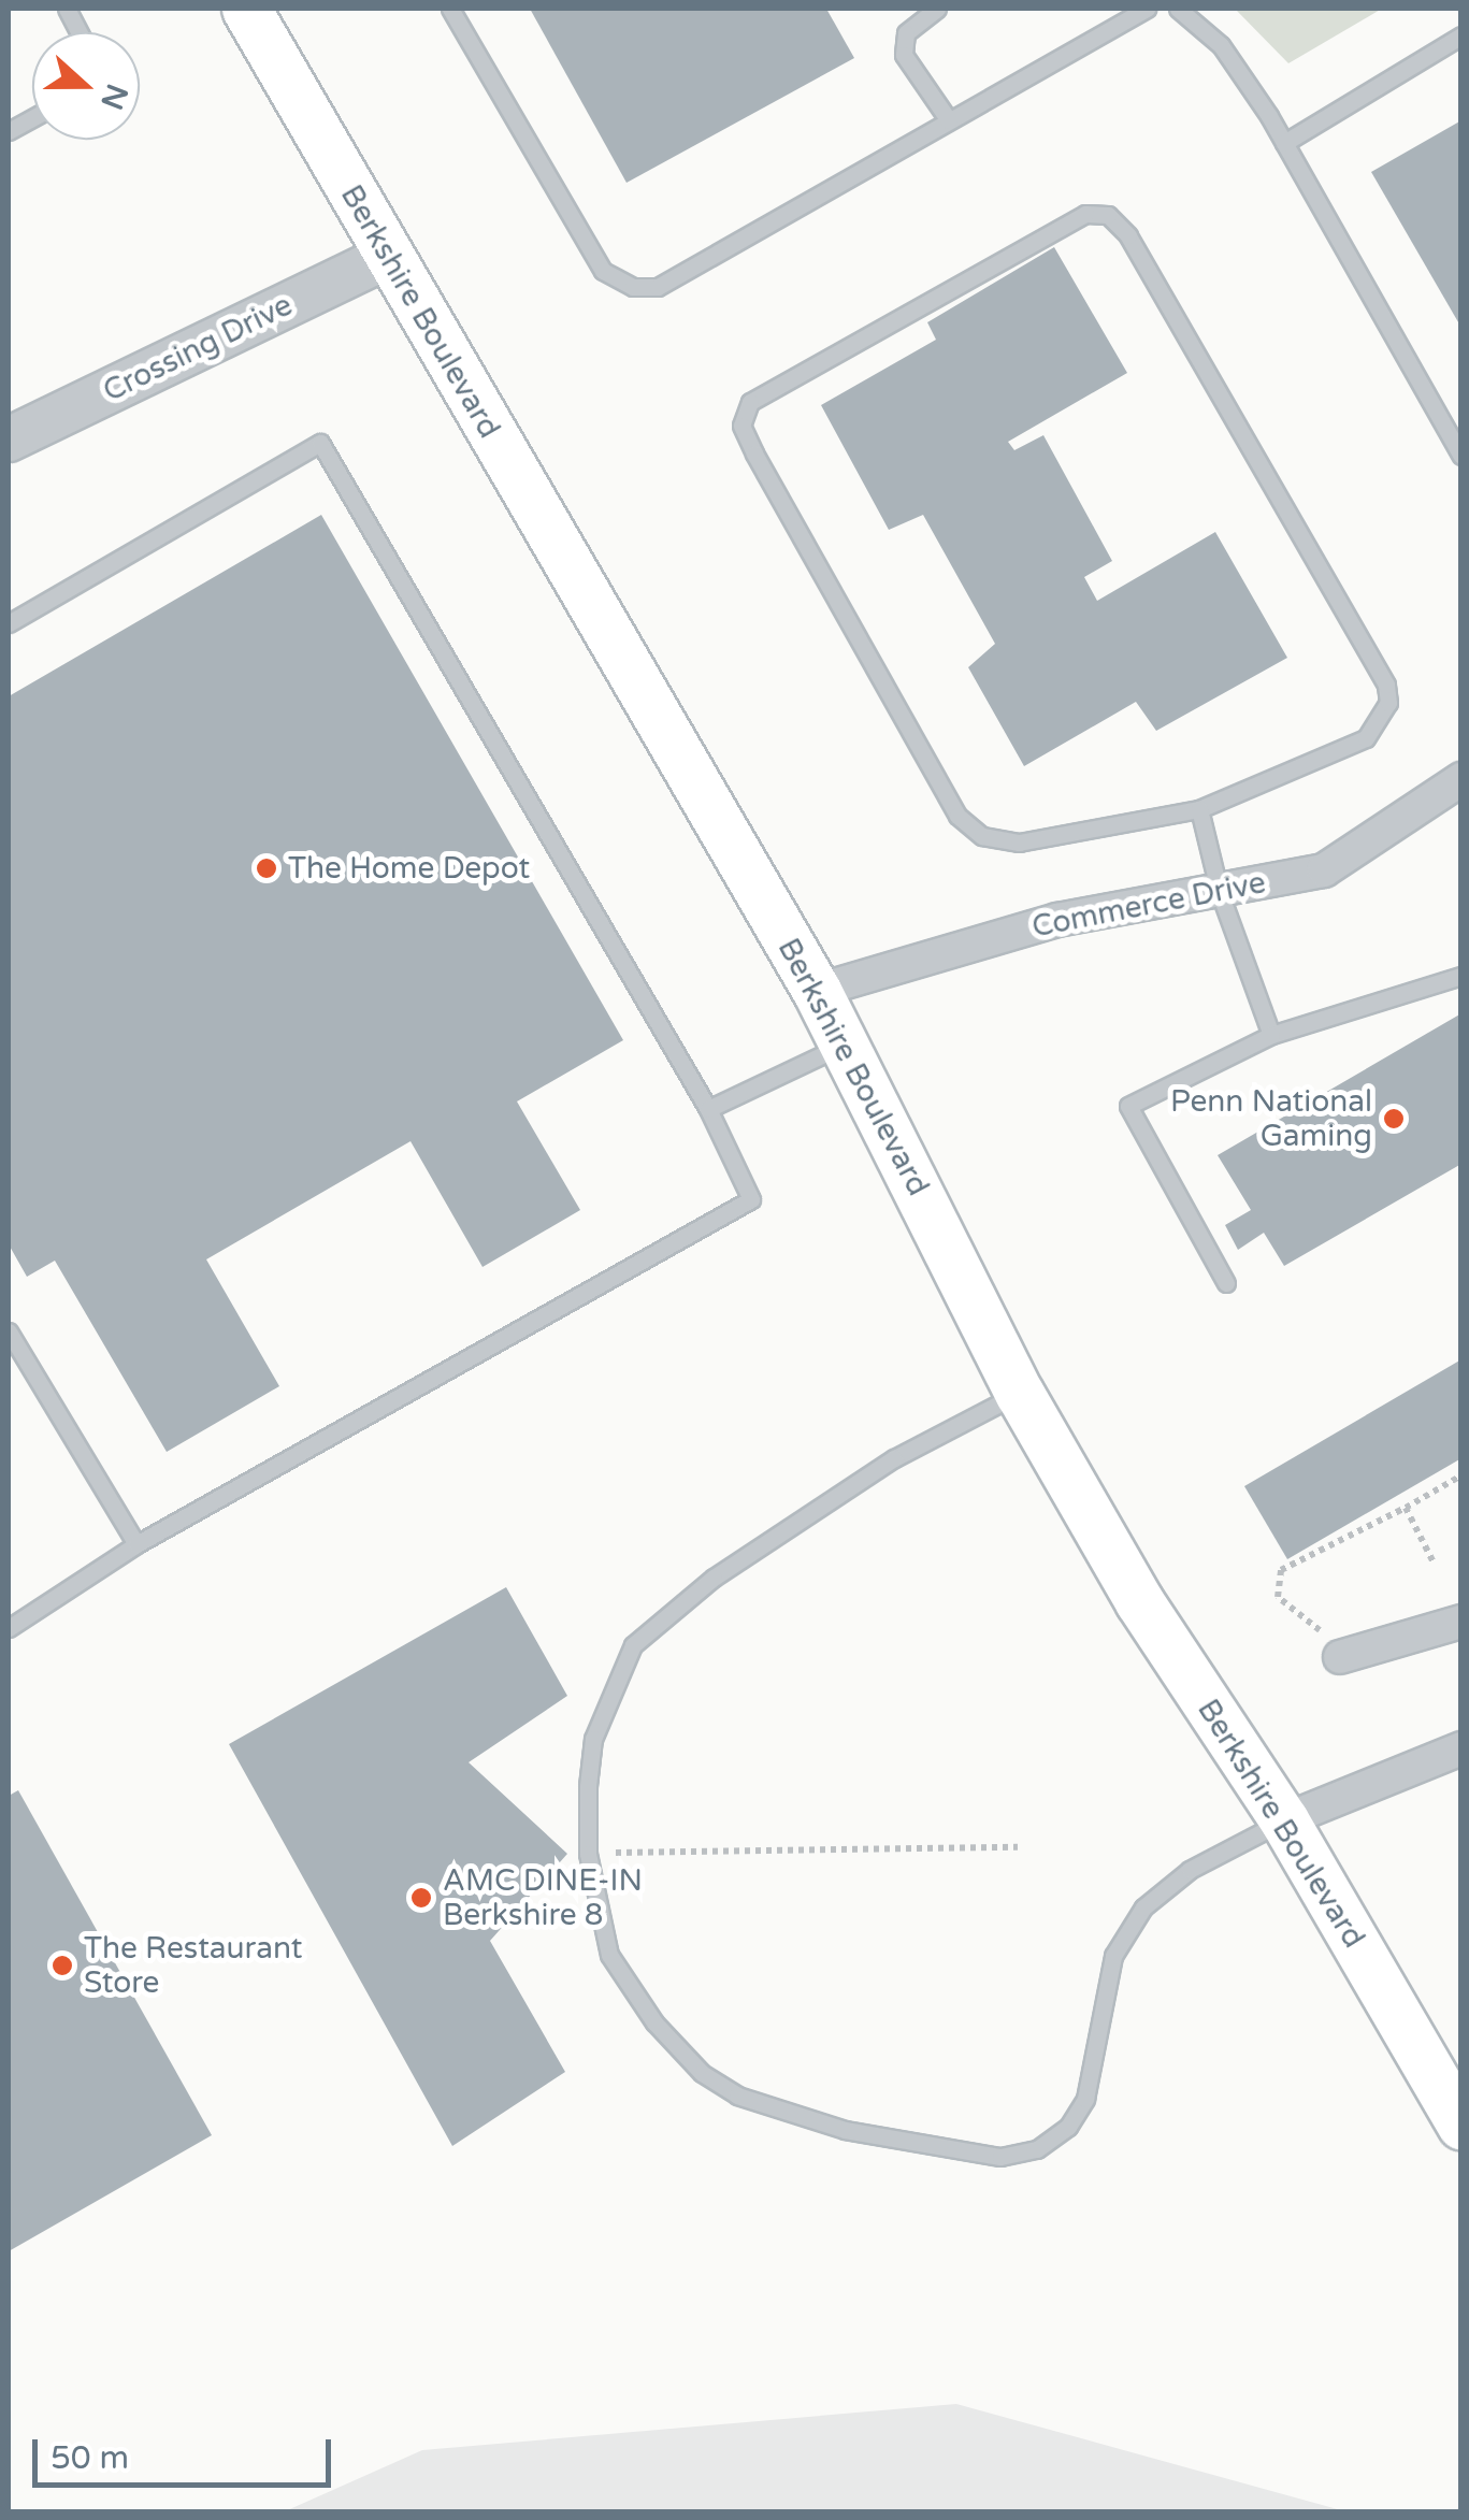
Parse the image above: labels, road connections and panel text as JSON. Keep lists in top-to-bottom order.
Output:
{
  "streets": {
    "main road": ["Berkshire Boulevard"],
    "street": ["Crossing Drive", "Commerce Drive"]
  },
  "crossings": [
    ["Berkshire Boulevard", "Crossing Drive"],
    ["Berkshire Boulevard", "Commerce Drive"]
  ],
  "places": [
    "The Home Depot",
    "Penn National Gaming",
    "AMC DINE-IN Berkshire 8",
    "The Restaurant Store"
  ],
  "scale_bar": "50 m",
  "north": "right"
}
